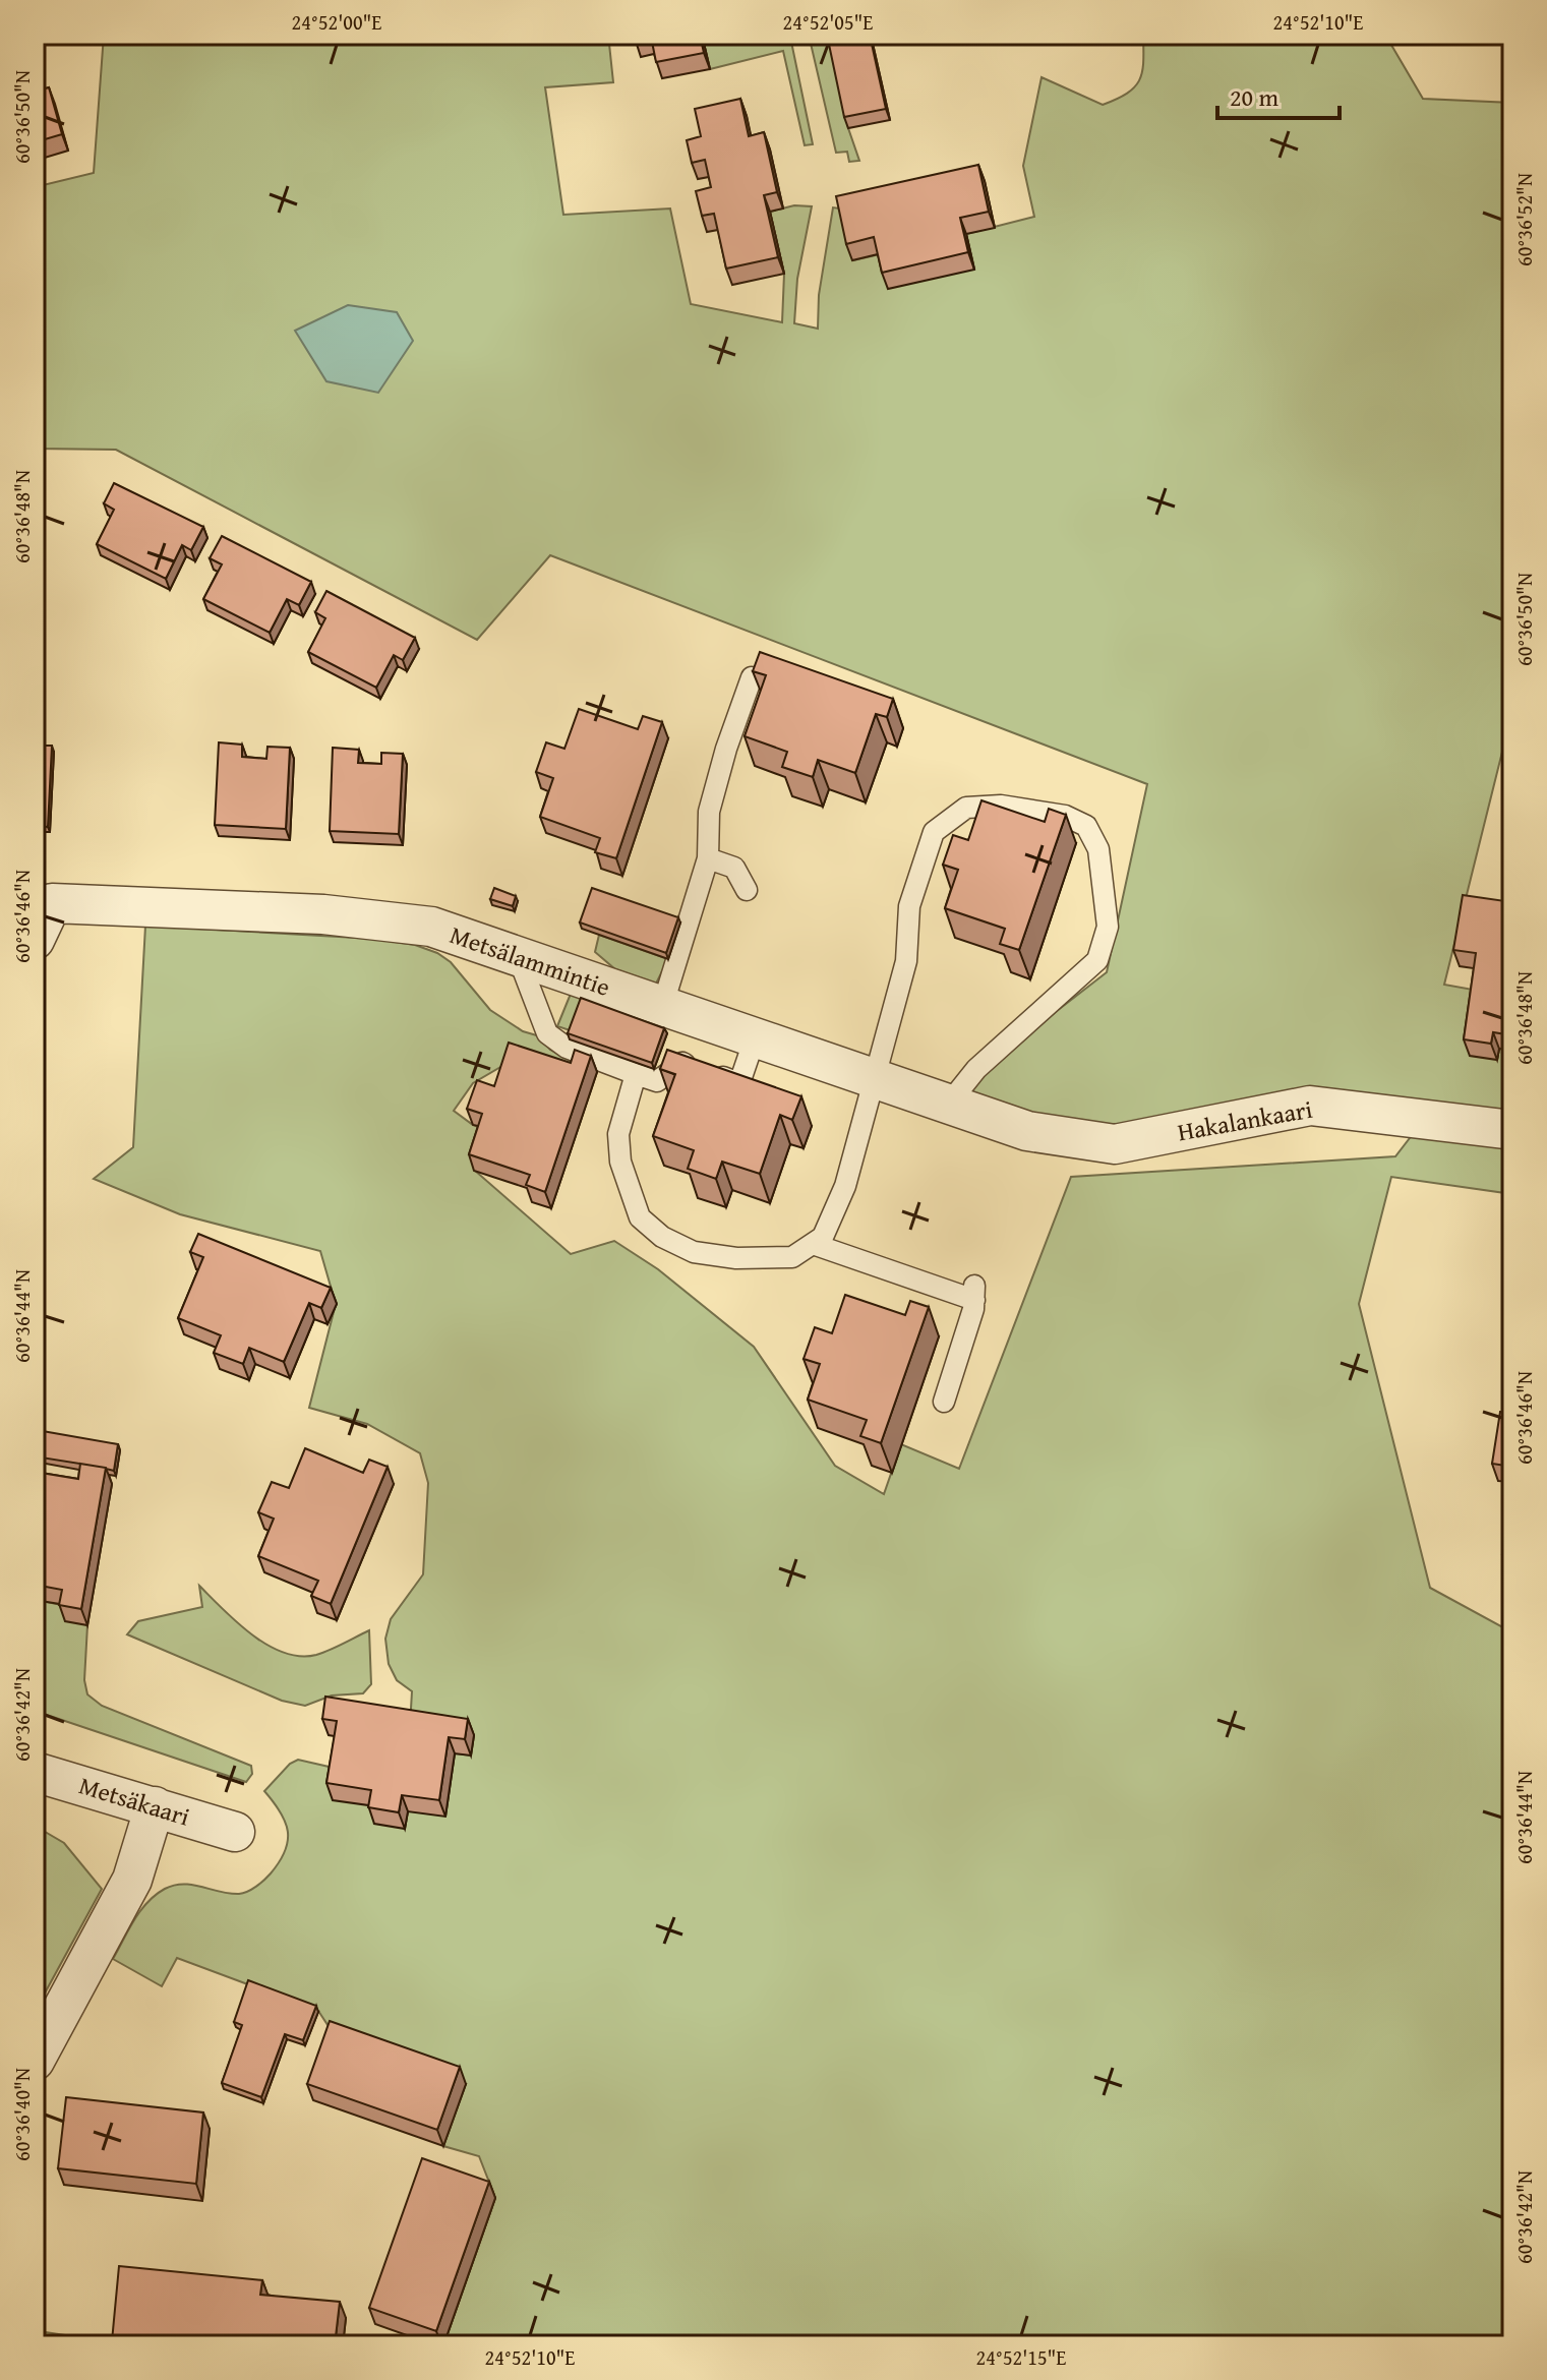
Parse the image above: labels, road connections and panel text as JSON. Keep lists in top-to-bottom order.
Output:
{
  "streets": {
    "street": ["Metsälammintie", "Hakalankaari", "Metsäkaari"]
  },
  "crossings": [
    ["Metsälammintie", "Hakalankaari"]
  ],
  "scale_bar": "20 m",
  "coordinates": [
    "24°52'00\"E",
    "24°52'05\"E",
    "24°52'10\"E",
    "60°36'50\"N",
    "60°36'52\"N",
    "60°36'48\"N",
    "60°36'46\"N",
    "60°36'44\"N",
    "60°36'42\"N",
    "60°36'40\"N",
    "24°52'15\"E"
  ]
}
